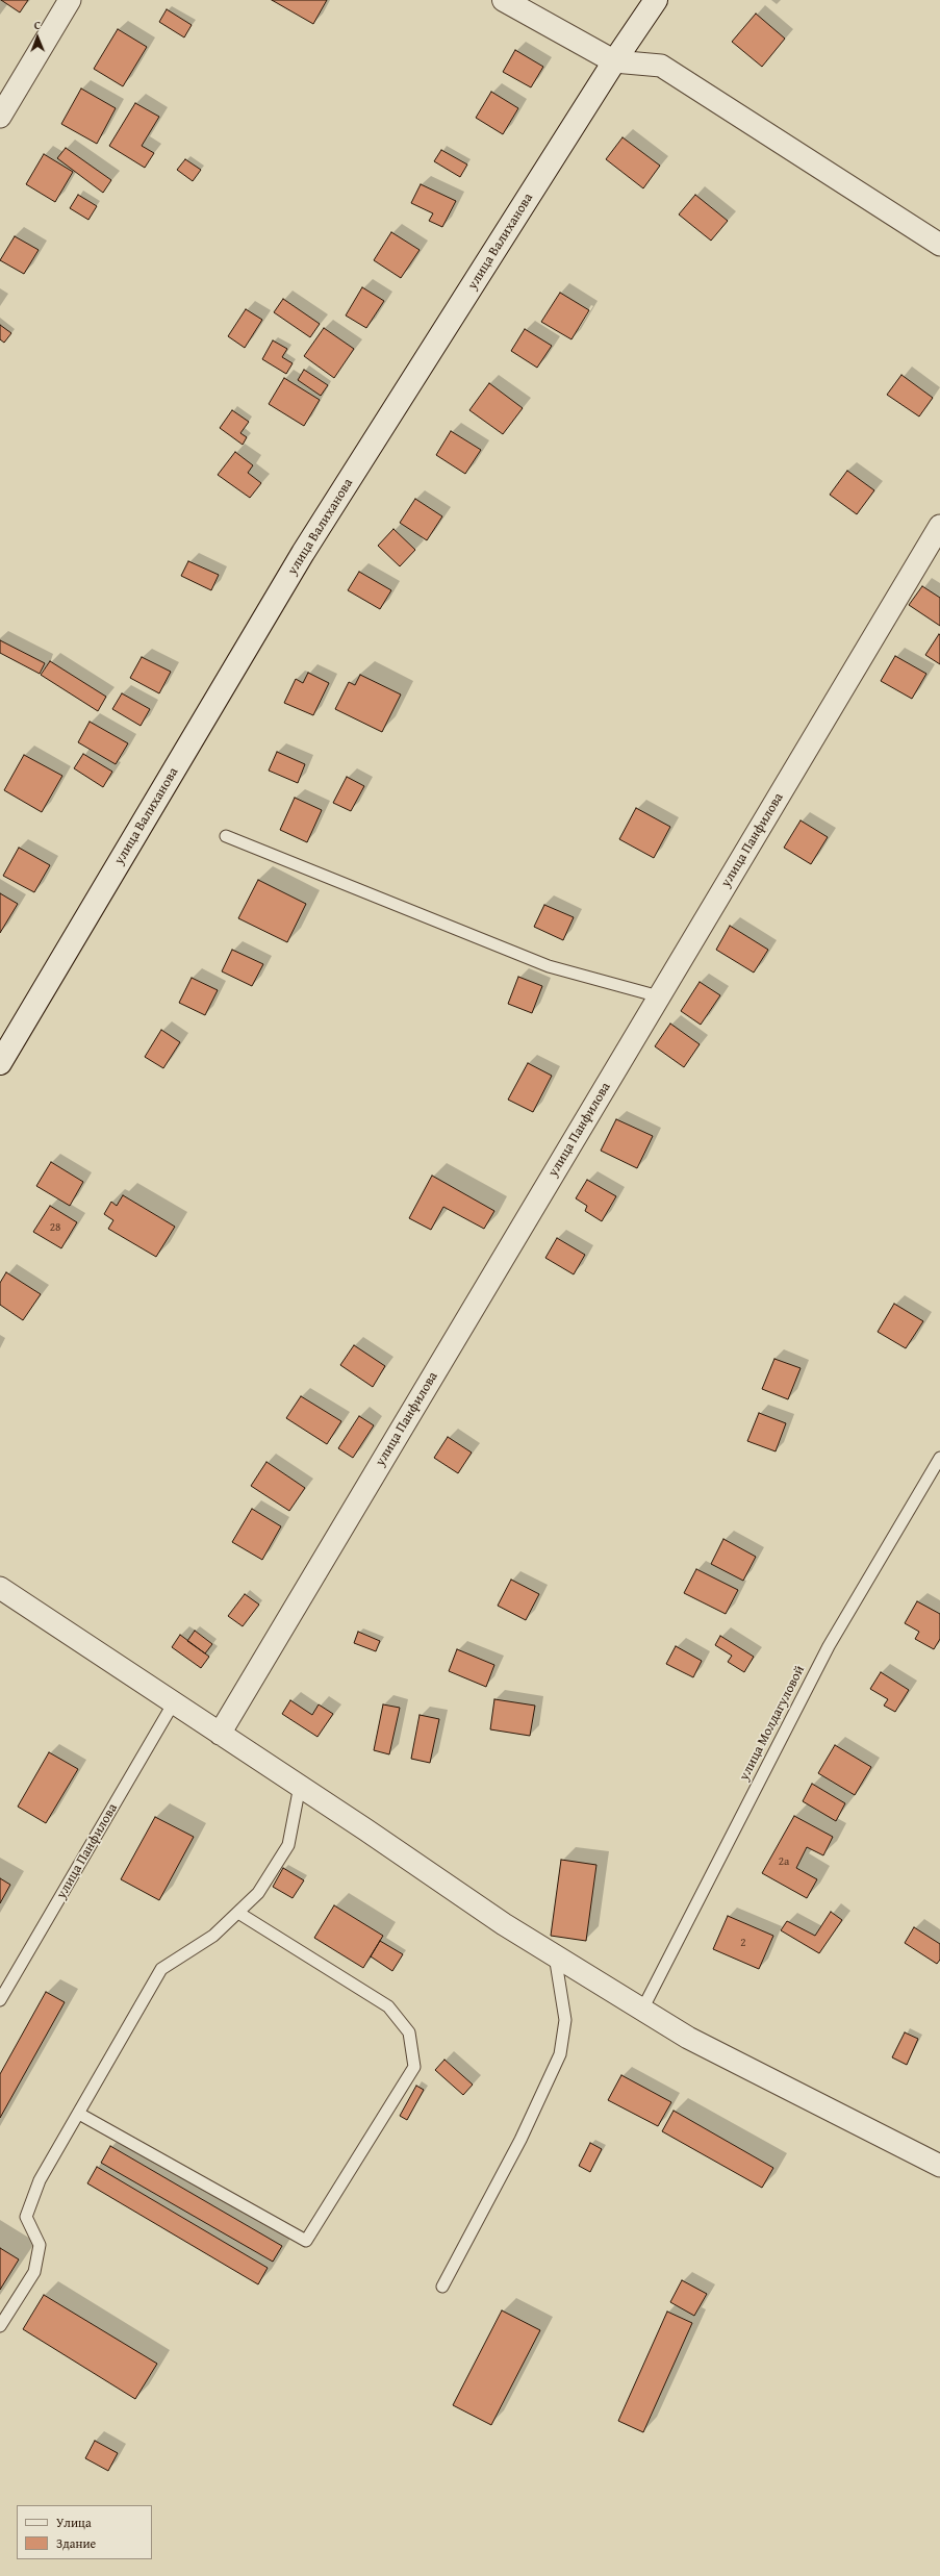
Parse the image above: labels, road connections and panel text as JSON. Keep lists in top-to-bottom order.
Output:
{
  "streets": {
    "main road": ["улица Валиханова"],
    "street": ["улица Панфилова"],
    "lane": ["улица Молдагуловой"]
  },
  "house_numbers": ["28", "2а", "2"],
  "legend": ["Улица", "Здание"],
  "north": "top"
}
